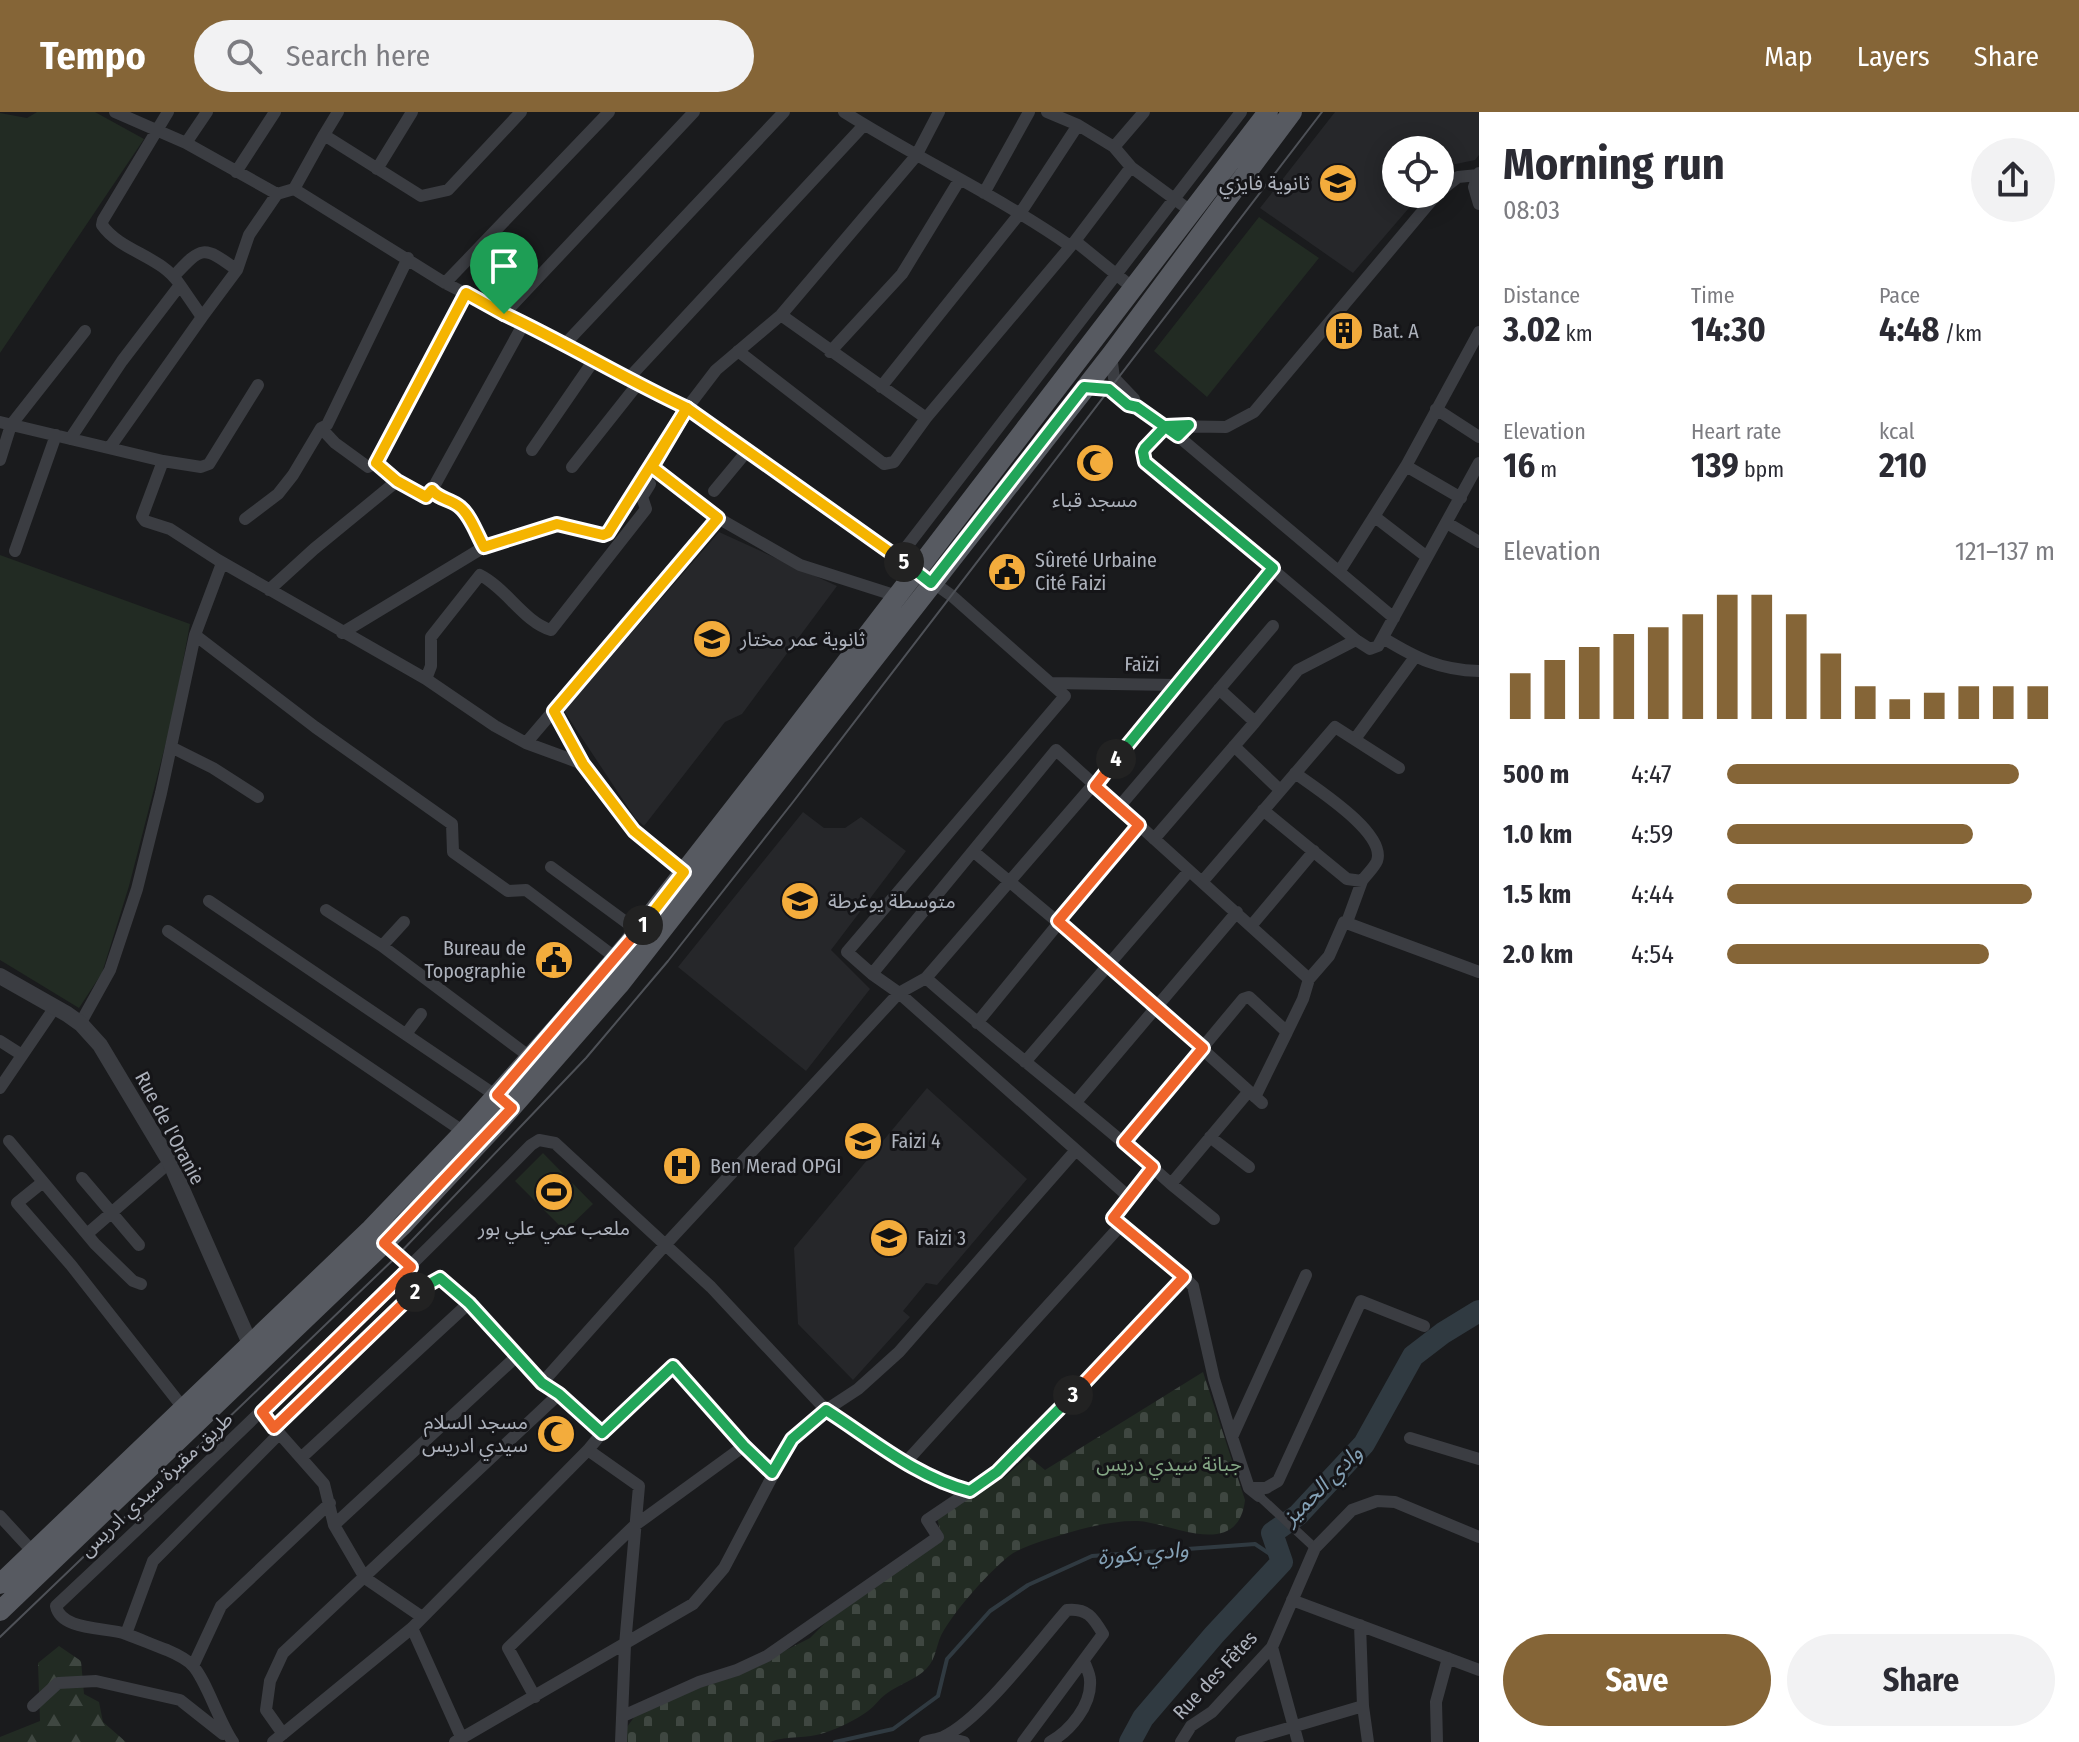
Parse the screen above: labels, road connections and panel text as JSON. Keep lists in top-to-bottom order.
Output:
{
  "streets": {
    "street": [
      "Faïzi",
      "Rue de l'Oranie",
      "طريق مقبرة سيدي ادريس",
      "Rue des Fêtes"
    ]
  },
  "water": ["وادي الحميز", "وادي بكورة"],
  "parks": ["جبانة سيدي دريس"],
  "places": {
    "school or university": [
      "ثانوية فايزي",
      "ثانوية عمر مختار",
      "متوسطة يوغرطة",
      "Faizi 4",
      "Faizi 3"
    ],
    "building": ["Bat. A"],
    "mosque": ["مسجد قباء", "مسجد السلام سيدي ادريس"],
    "public building": ["Sûreté Urbaine Cité Faizi", "Bureau de Topographie"],
    "hospital": ["Ben Merad OPGI"],
    "sports": ["ملعب عمي علي بور"]
  },
  "page": {
    "header": "Tempo",
    "search": "Search here",
    "nav": ["Map", "Layers", "Share"],
    "heading": ["Morning run", "08:03"],
    "stats": [
      ["Distance", "3.02 km"],
      ["Time", "14:30"],
      ["Pace", "4:48 /km"],
      ["Elevation", "16 m"],
      ["Heart rate", "139 bpm"],
      ["kcal", "210"]
    ],
    "chart": ["Elevation", "121–137 m"],
    "pins": [
      "5",
      "4",
      "1",
      "2",
      "3"
    ],
    "list": [
      {
        "name": "500 m",
        "note": "4:47"
      },
      {
        "name": "1.0 km",
        "note": "4:59"
      },
      {
        "name": "1.5 km",
        "note": "4:44"
      },
      {
        "name": "2.0 km",
        "note": "4:54"
      }
    ],
    "buttons": ["Save", "Share"]
  }
}
